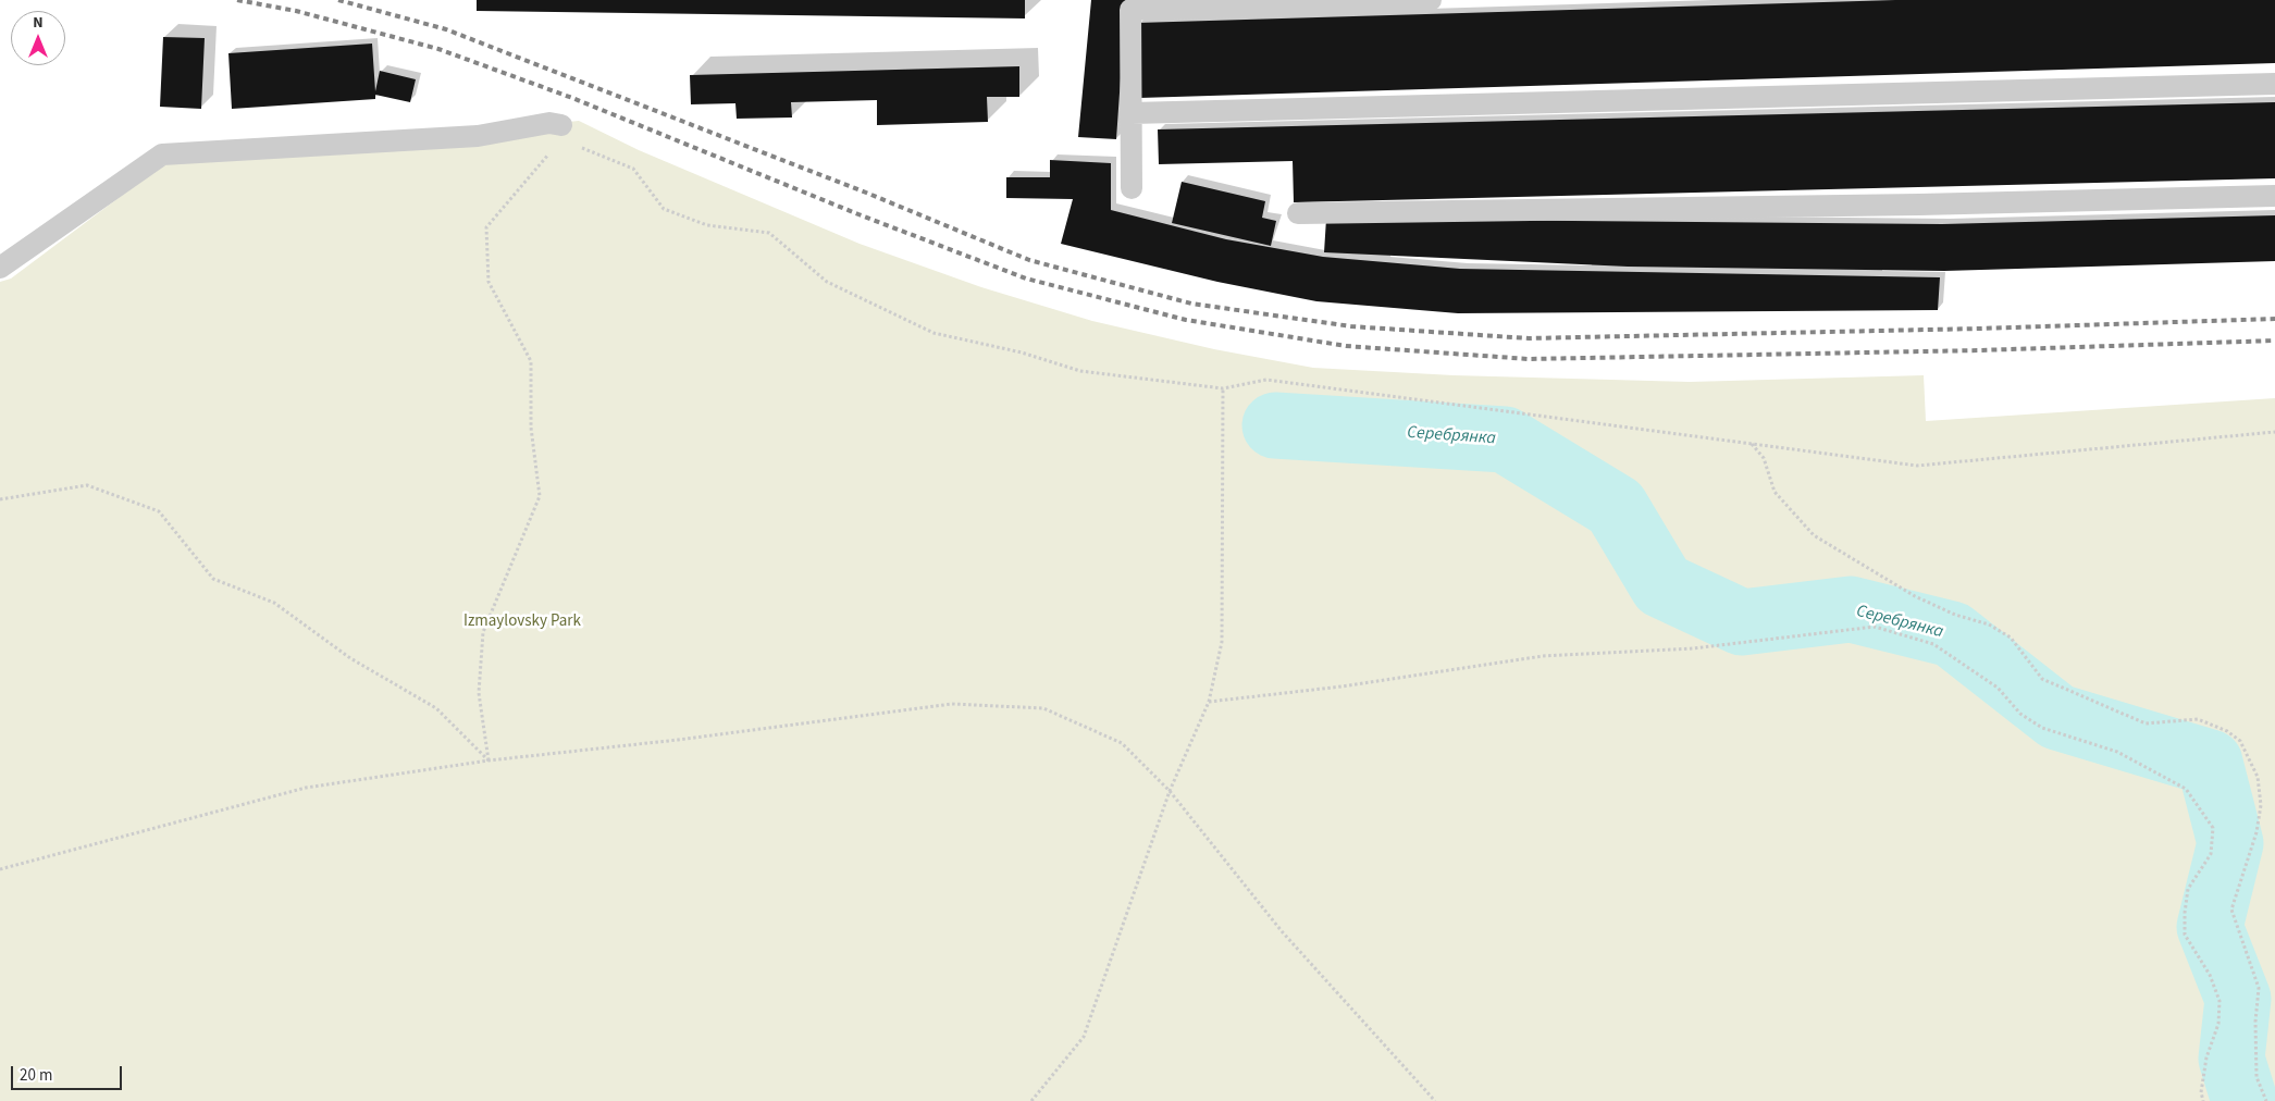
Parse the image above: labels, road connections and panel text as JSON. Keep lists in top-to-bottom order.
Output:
{
  "water": ["Серебрянка"],
  "parks": ["Izmaylovsky Park"],
  "scale_bar": "20 m",
  "north": "top"
}
